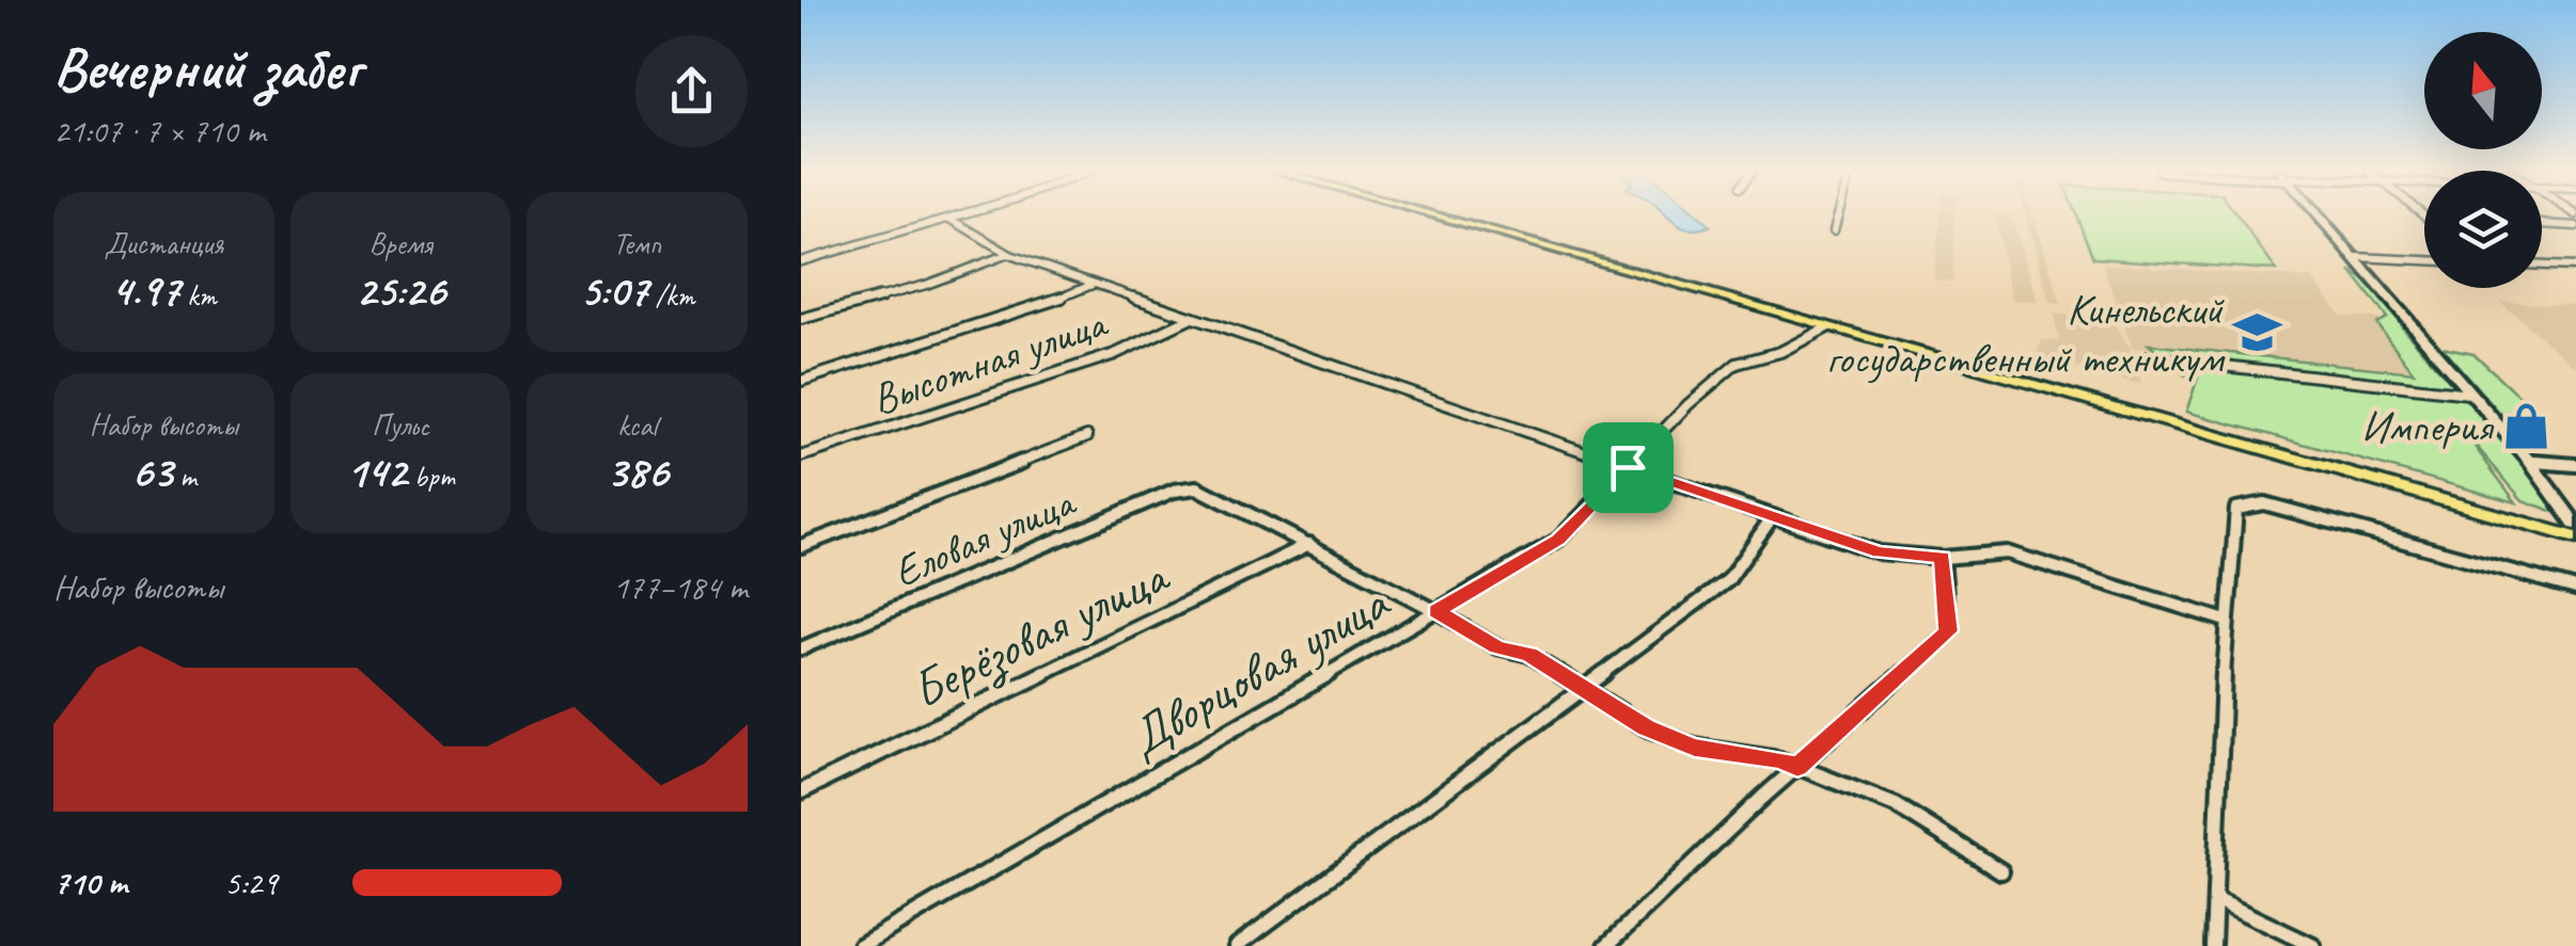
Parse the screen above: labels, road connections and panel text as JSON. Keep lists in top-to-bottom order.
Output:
{
  "streets": {
    "street": [
      "Высотная улица",
      "Еловая улица",
      "Берёзовая улица",
      "Дворцовая улица"
    ]
  },
  "crossings": [
    ["Еловая улица", "Берёзовая улица"]
  ],
  "places": {
    "school or university": ["Кинельский государственный техникум"],
    "shop": ["Империя"]
  },
  "north": "top",
  "page": {
    "heading": ["Вечерний забег", "21:07 · 7 × 710 m"],
    "stats": [
      ["Дистанция", "4.97 km"],
      ["Время", "25:26"],
      ["Темп", "5:07 /km"],
      ["Набор высоты", "63 m"],
      ["Пульс", "142 bpm"],
      ["kcal", "386"]
    ],
    "chart": ["Набор высоты", "177–184 m"],
    "list": [
      {
        "name": "710 m",
        "note": "5:29"
      }
    ]
  }
}
